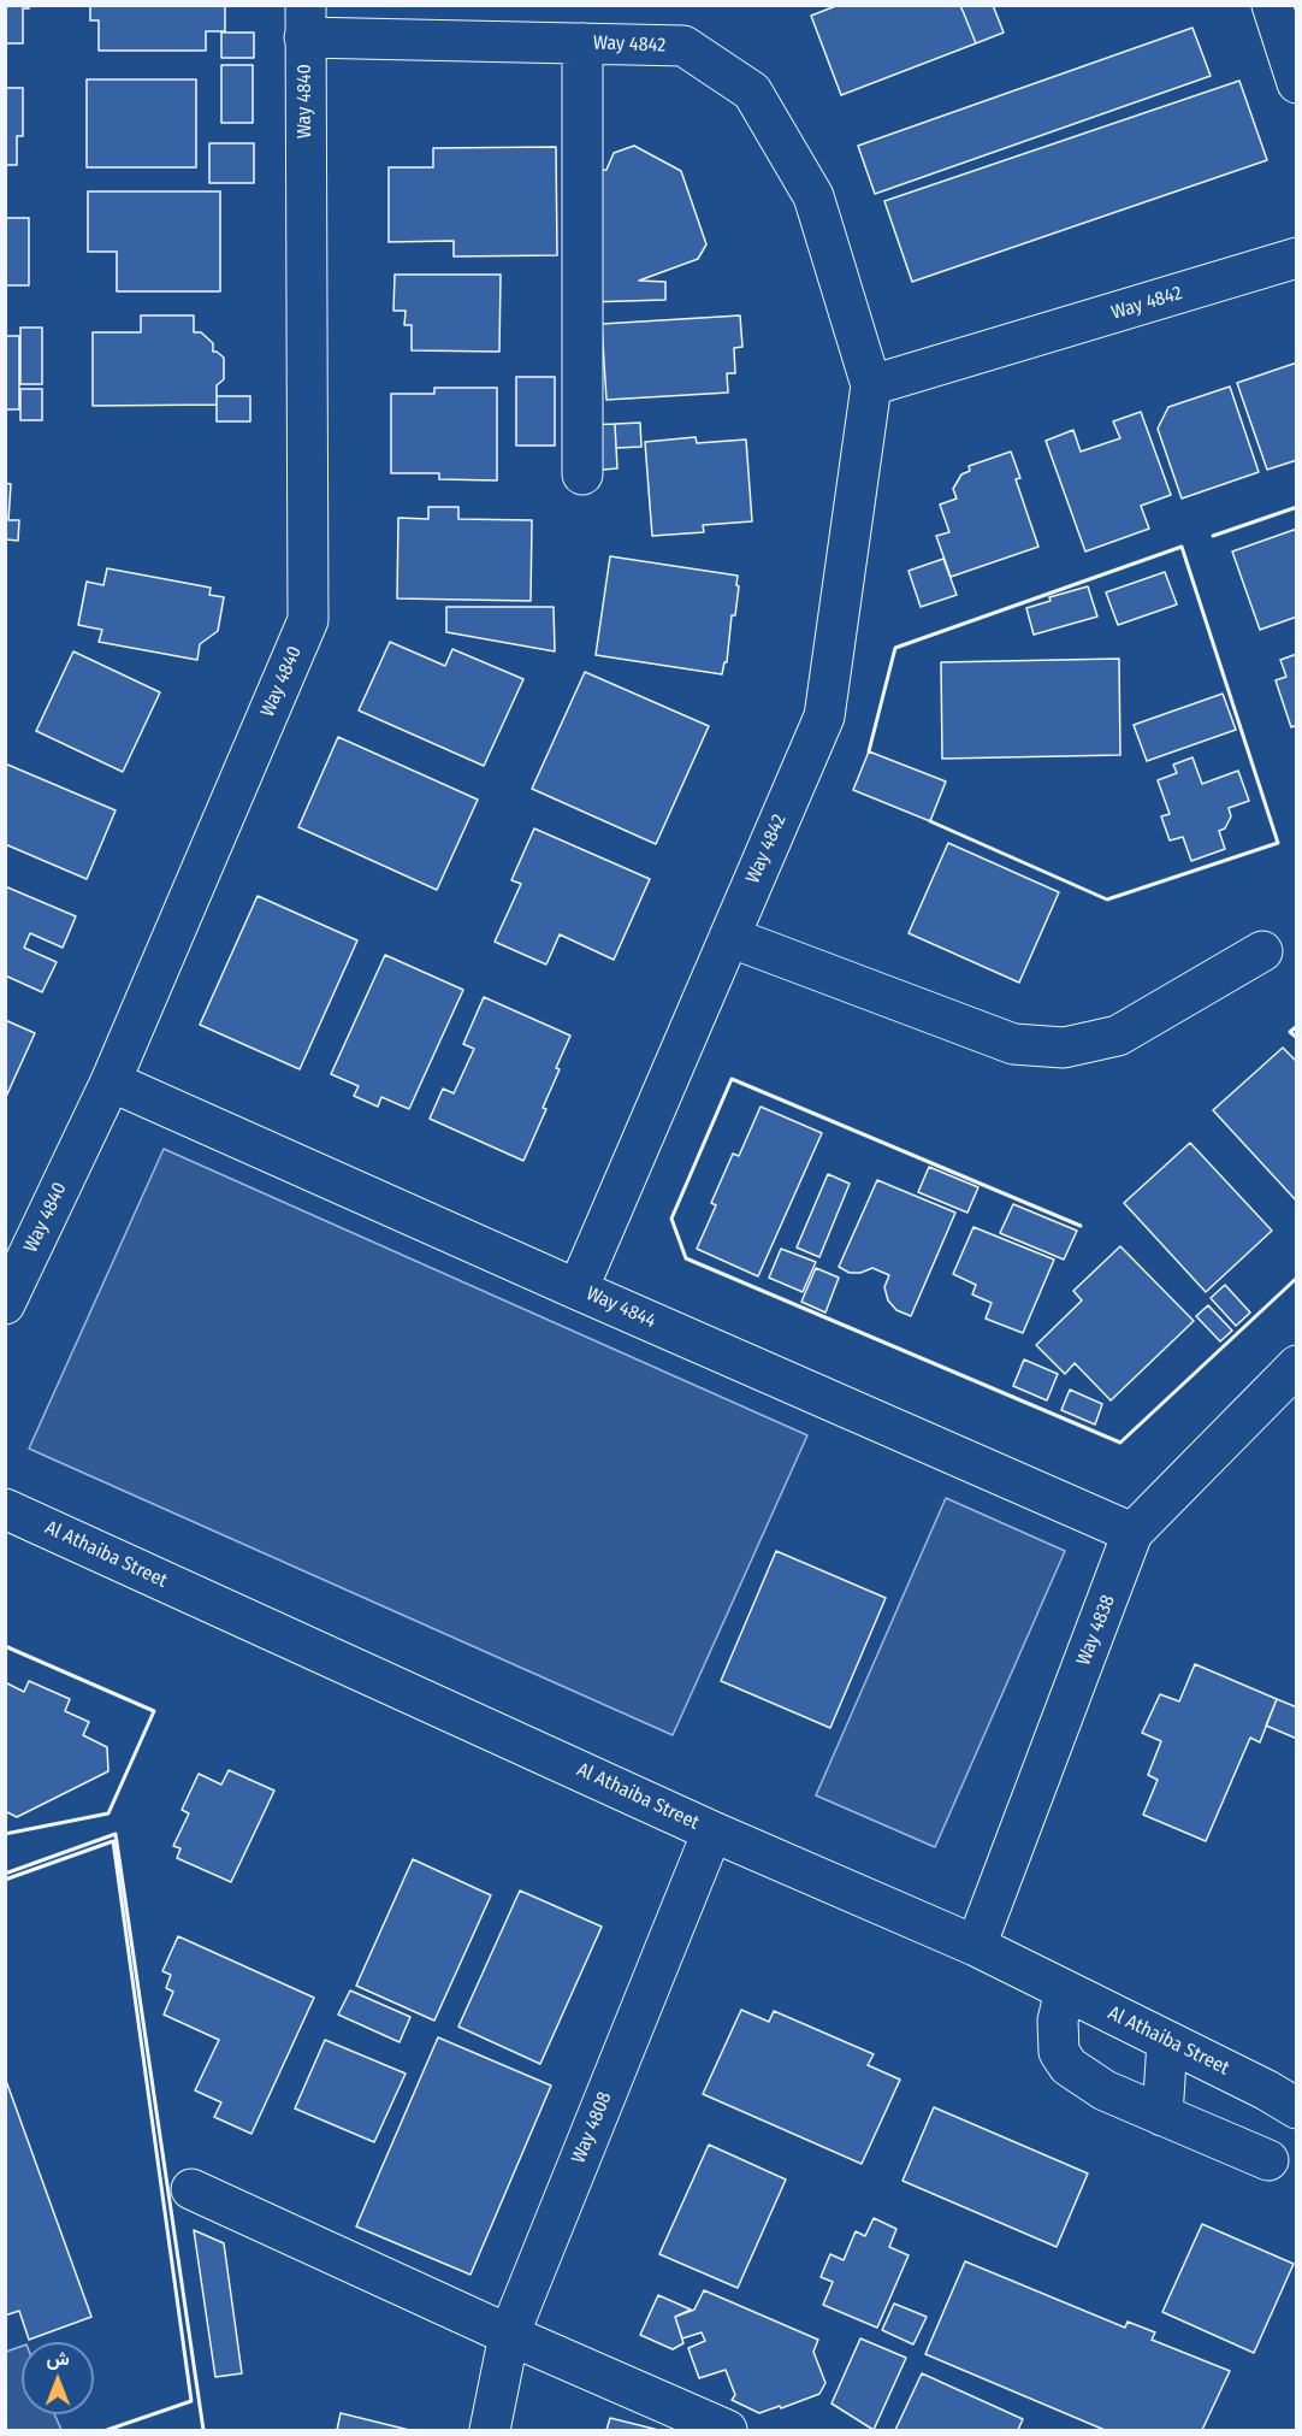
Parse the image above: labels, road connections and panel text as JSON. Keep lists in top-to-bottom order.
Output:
{
  "streets": {
    "street": [
      "Way 4842",
      "Way 4840",
      "Way 4844",
      "Al Athaiba Street",
      "Way 4838",
      "Way 4808"
    ]
  },
  "crossings": [
    ["Way 4842", "Way 4840"],
    ["Way 4842", "Way 4844"],
    ["Way 4840", "Way 4844"],
    ["Way 4844", "Way 4838"],
    ["Al Athaiba Street", "Way 4838"],
    ["Al Athaiba Street", "Way 4808"]
  ],
  "north": "top"
}
